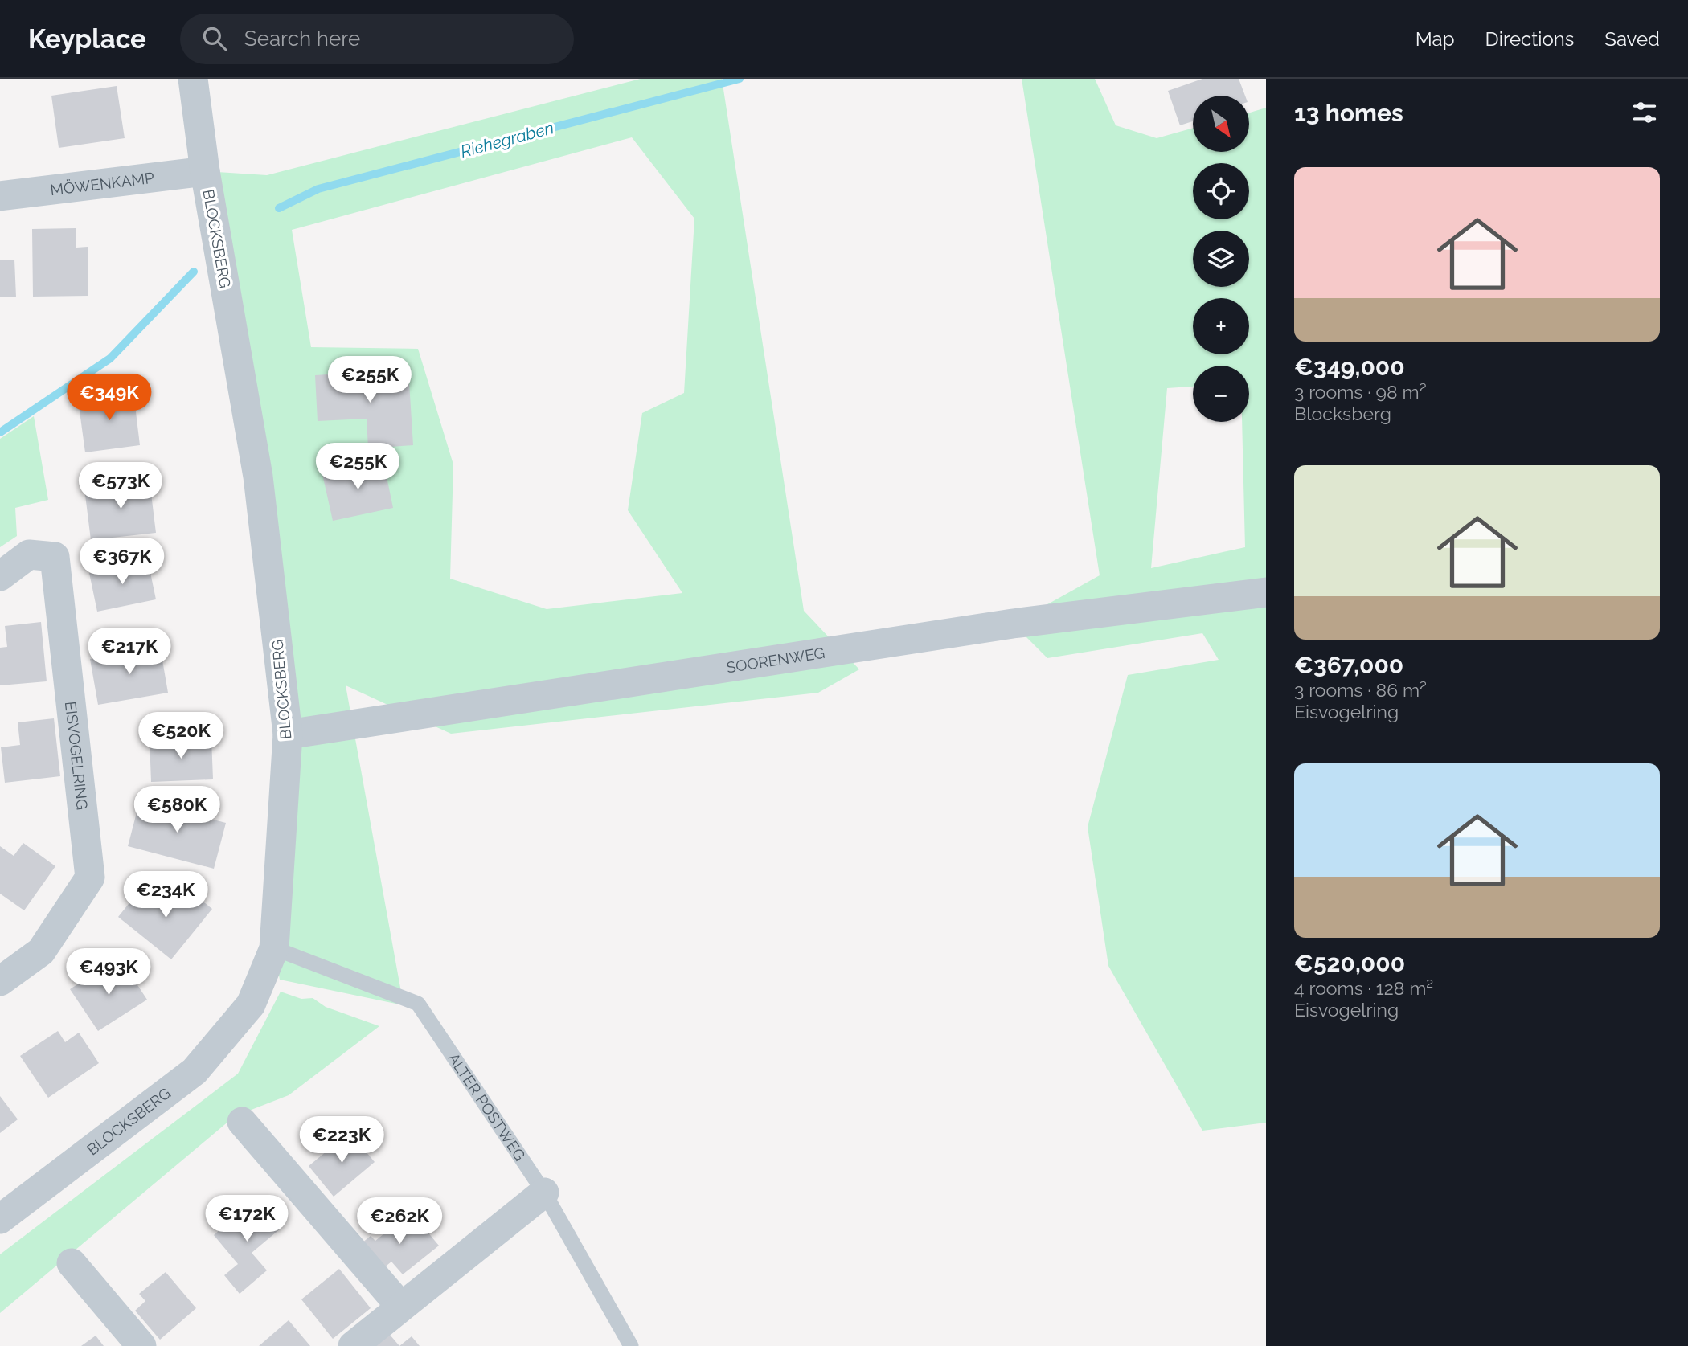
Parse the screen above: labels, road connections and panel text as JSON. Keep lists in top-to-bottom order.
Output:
{
  "streets": {
    "street": [
      "MÖWENKAMP",
      "BLOCKSBERG",
      "SOORENWEG",
      "EISVOGELRING"
    ],
    "lane": ["ALTER POSTWEG"]
  },
  "crossings": [
    ["MÖWENKAMP", "BLOCKSBERG"],
    ["BLOCKSBERG", "SOORENWEG"],
    ["BLOCKSBERG", "ALTER POSTWEG"]
  ],
  "water": ["Riehegraben"],
  "north": "bottom right",
  "page": {
    "header": "Keyplace",
    "search": "Search here",
    "nav": ["Map", "Directions", "Saved"],
    "heading": "13 homes",
    "map_buttons": ["+", "−"],
    "list": [
      {
        "name": "€349,000",
        "note": "3 rooms · 98 m² · Blocksberg"
      },
      {
        "name": "€367,000",
        "note": "3 rooms · 86 m² · Eisvogelring"
      },
      {
        "name": "€520,000",
        "note": "4 rooms · 128 m² · Eisvogelring"
      }
    ],
    "price": [
      "€255K",
      "€349K",
      "€255K",
      "€573K",
      "€367K",
      "€217K",
      "€520K",
      "€580K",
      "€234K",
      "€493K",
      "€223K",
      "€172K",
      "€262K"
    ]
  }
}
